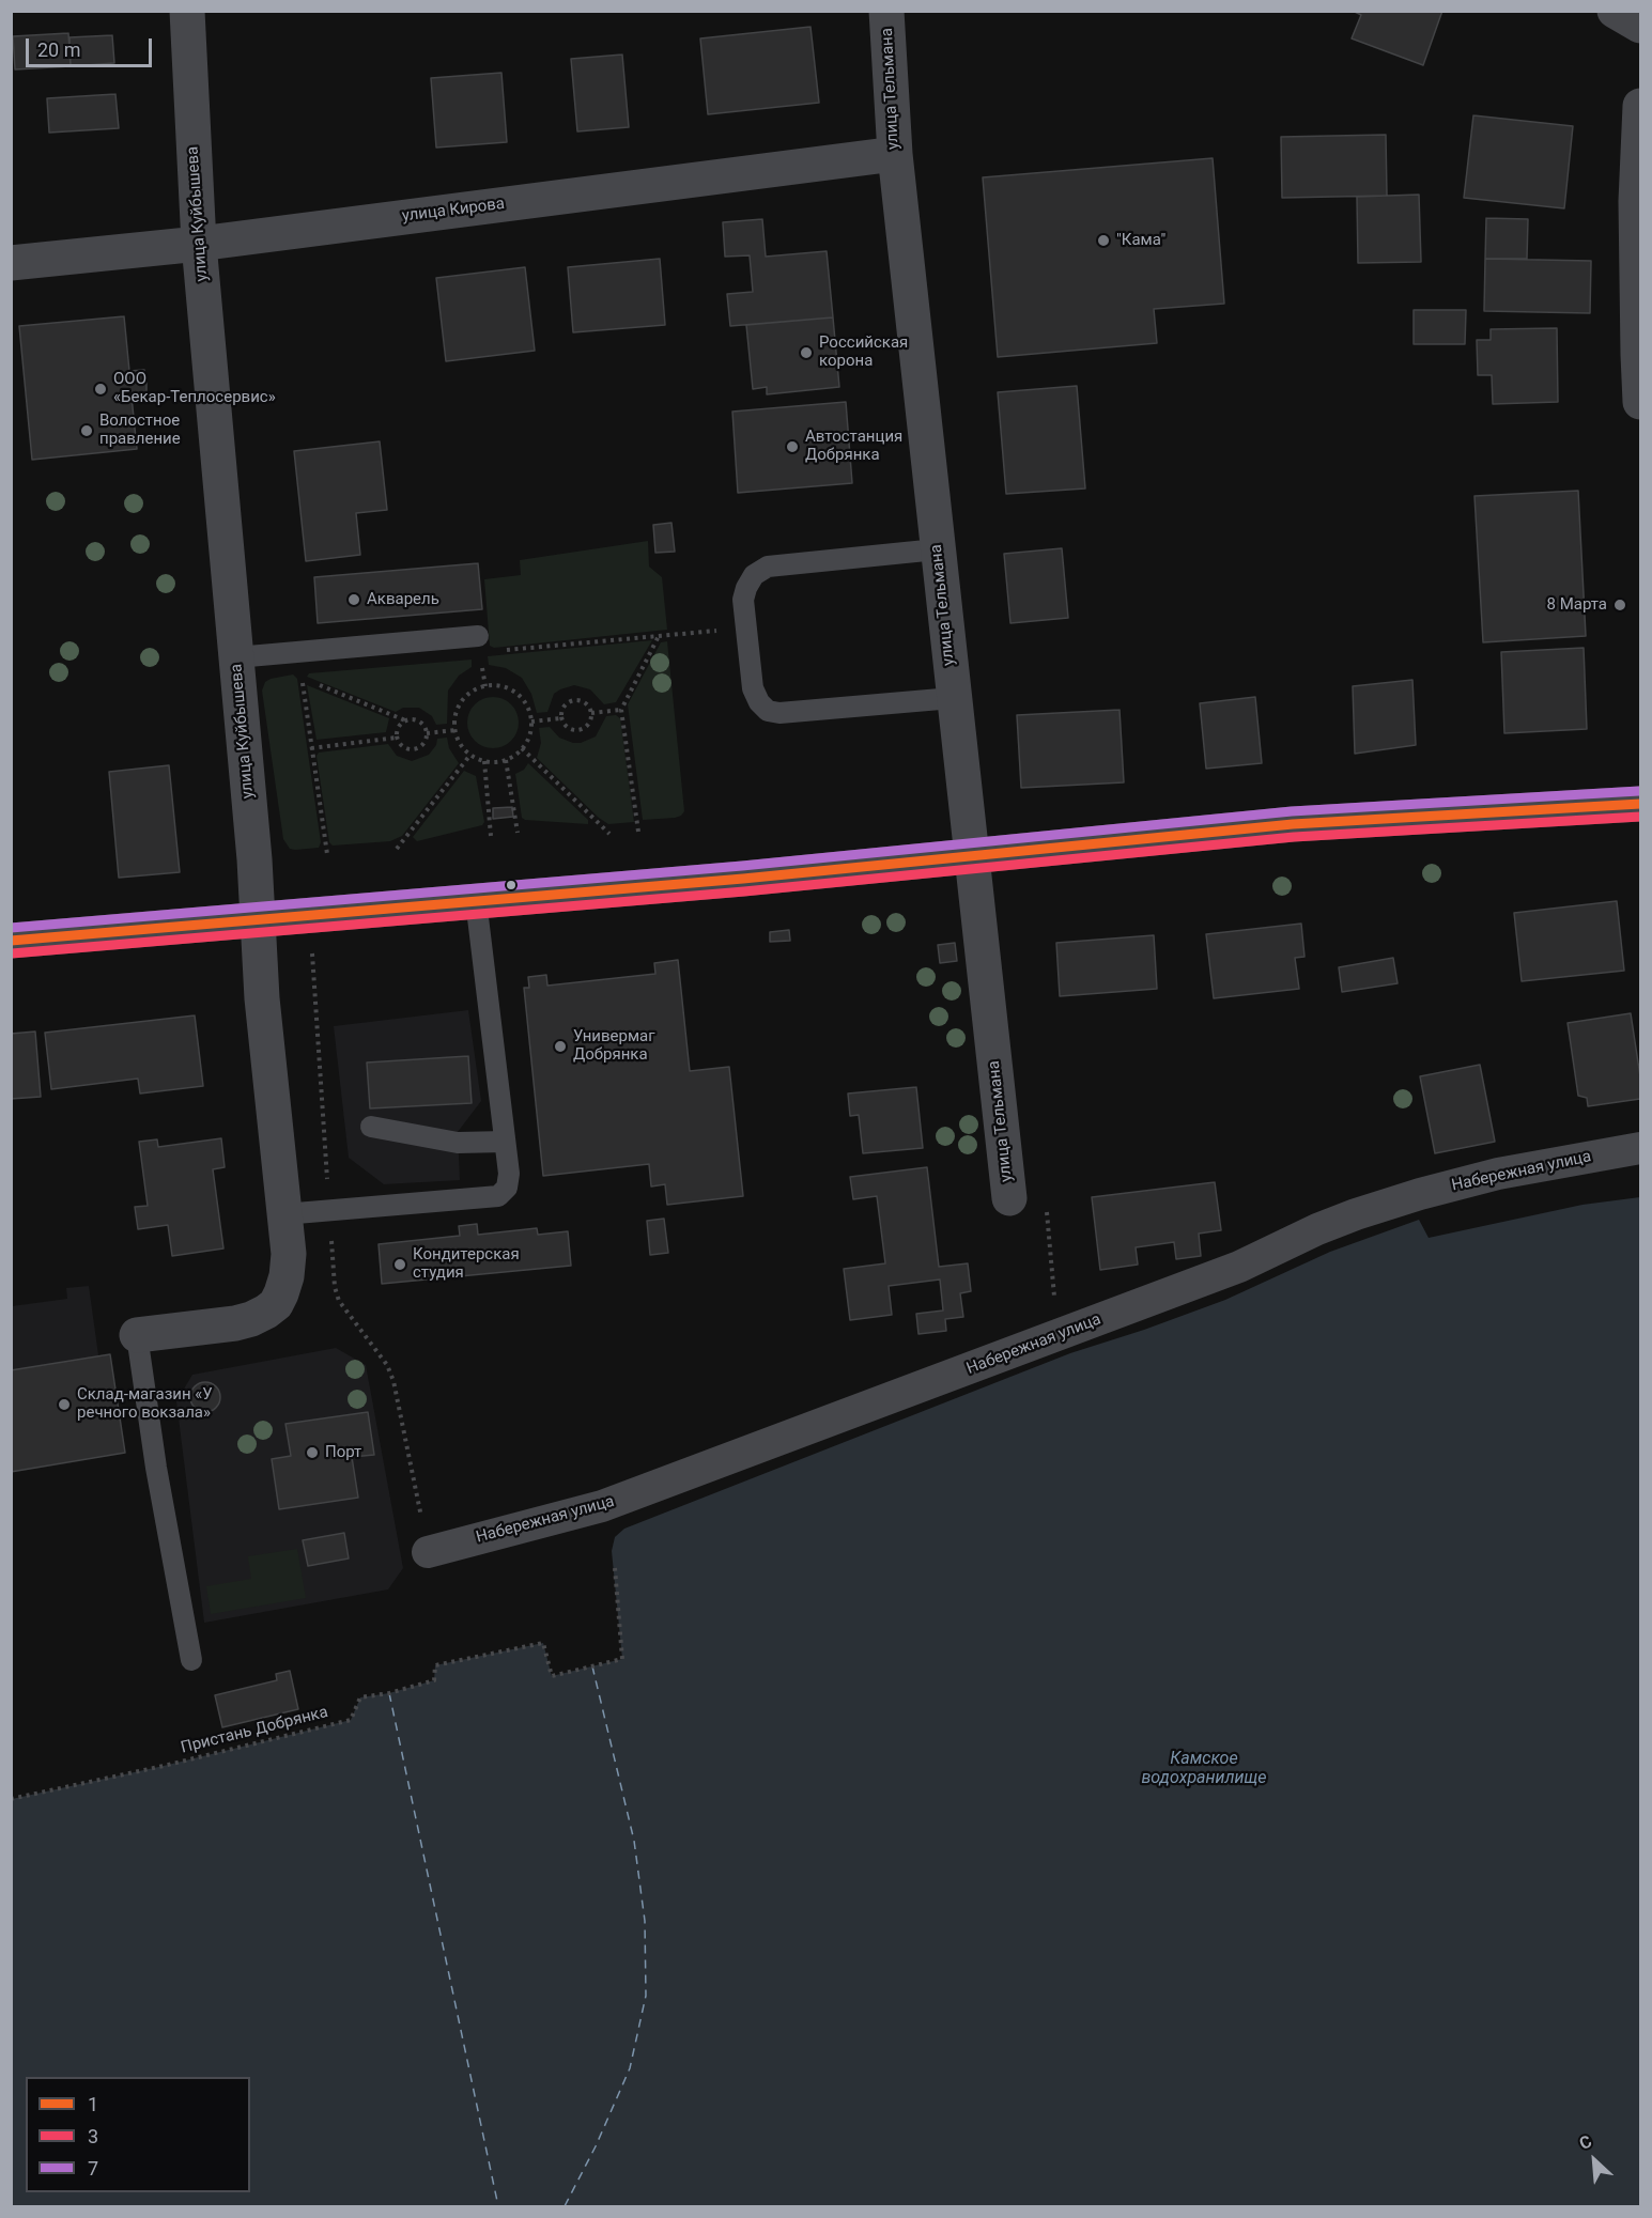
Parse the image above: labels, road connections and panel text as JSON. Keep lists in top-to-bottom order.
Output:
{
  "streets": {
    "street": [
      "улица Тельмана",
      "улица Кирова",
      "улица Куйбышева",
      "Набережная улица"
    ],
    "path": ["Пристань Добрянка"]
  },
  "crossings": [
    ["улица Тельмана", "улица Кирова"],
    ["улица Кирова", "улица Куйбышева"]
  ],
  "water": ["Камское водохранилище"],
  "places": [
    "\"Кама\"",
    "Российская корона",
    "ООО «Бекар-Теплосервис»",
    "Волостное правление",
    "Автостанция Добрянка",
    "Акварель",
    "8 Марта",
    "Универмаг Добрянка",
    "Кондитерская студия",
    "Склад-магазин «У речного вокзала»",
    "Порт"
  ],
  "lines": ["transit line 7", "transit line 1", "transit line 3"],
  "legend": ["1", "3", "7"],
  "scale_bar": "20 m",
  "north": "top left"
}
